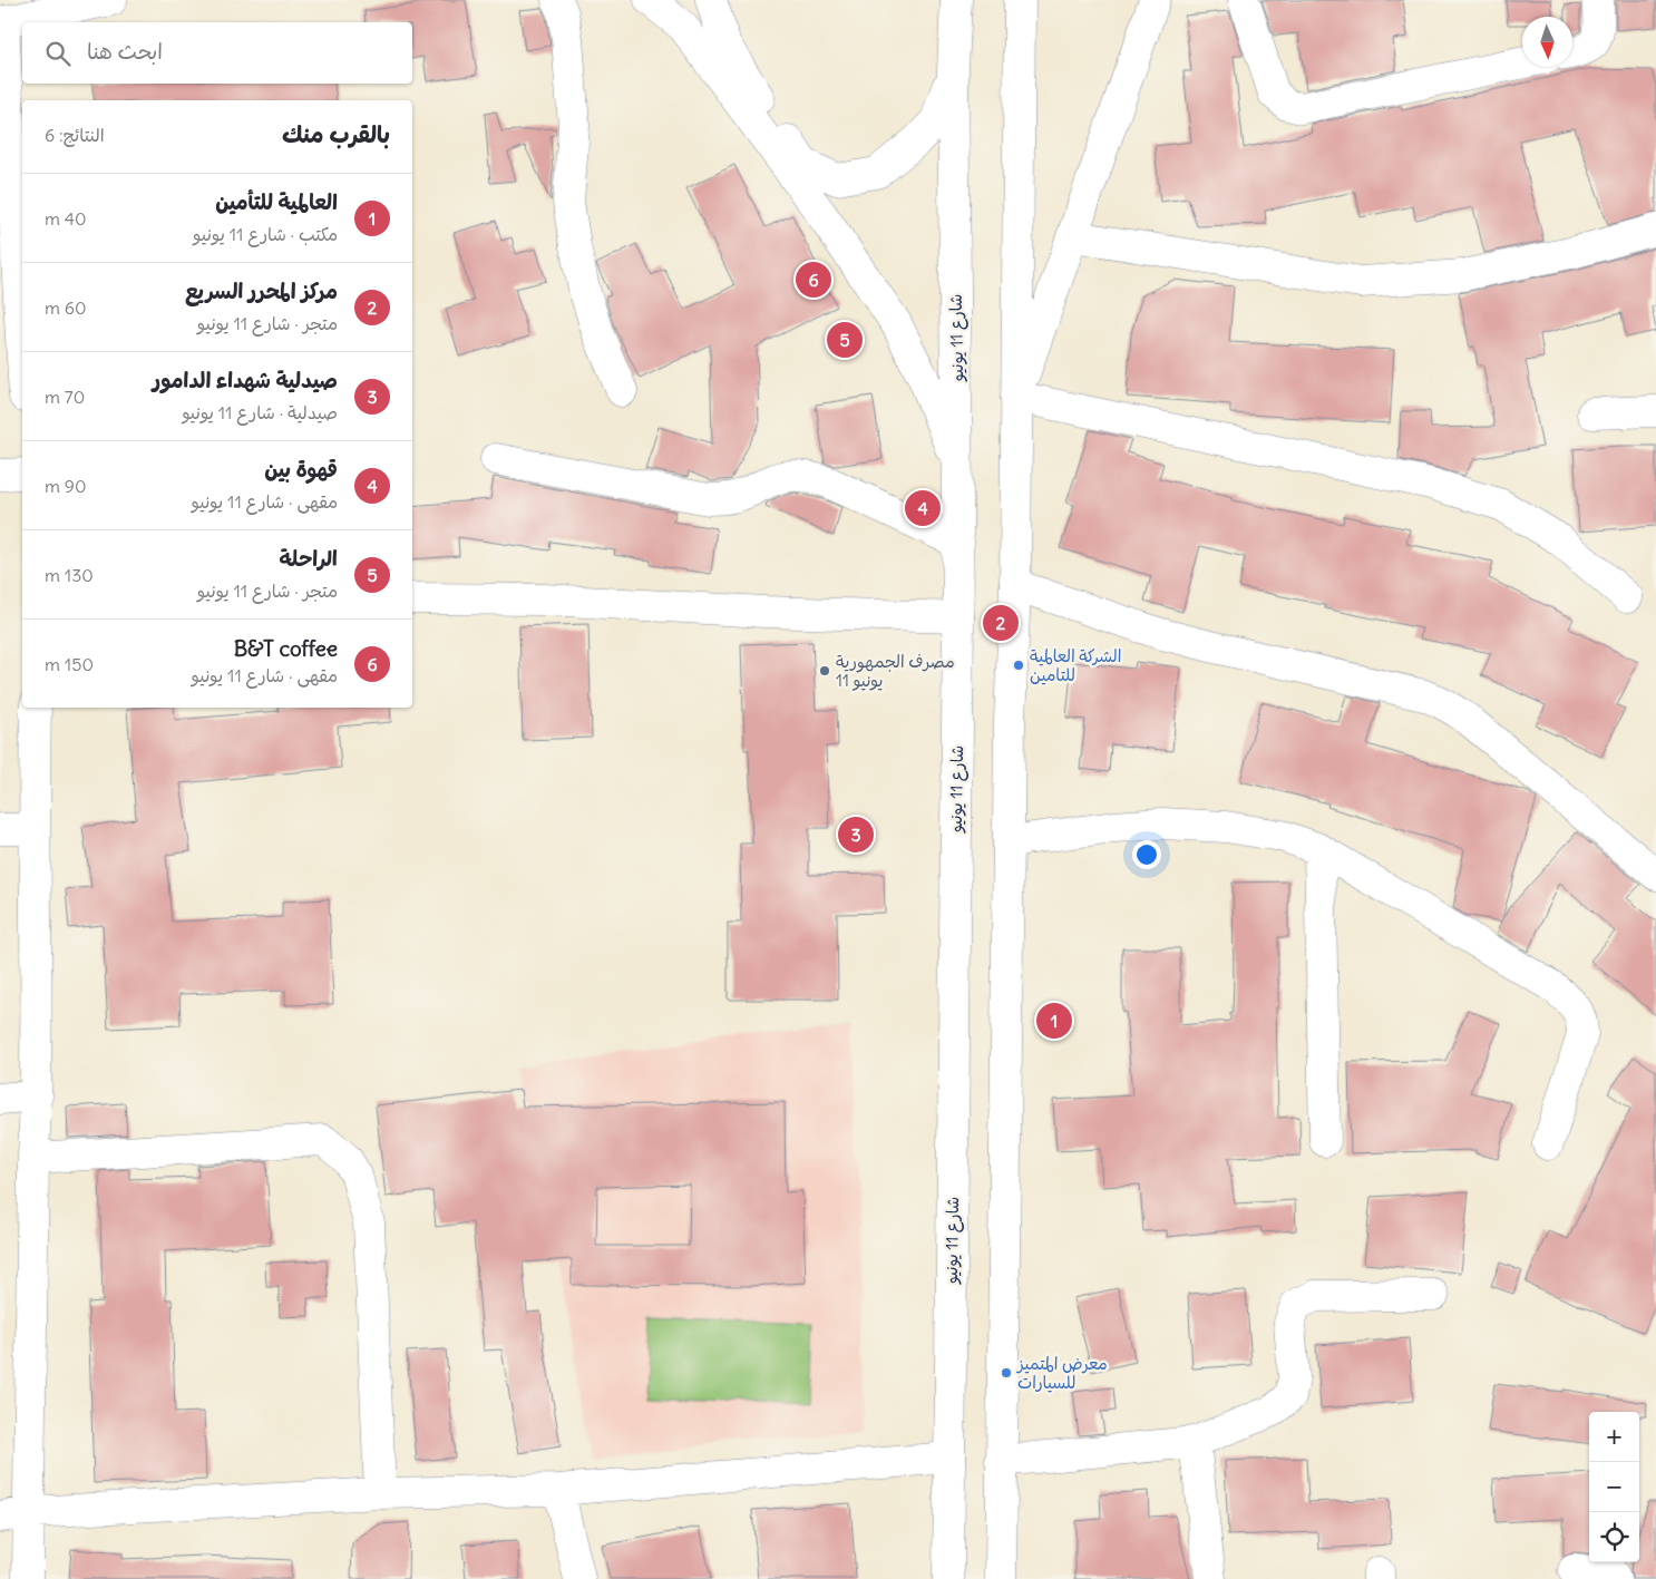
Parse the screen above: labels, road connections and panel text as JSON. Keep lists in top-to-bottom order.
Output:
{
  "streets": {
    "main road": ["شارع 11 يونيو"]
  },
  "places": ["الشركة العالمية للتامين", "مصرف الجمهورية 11 يونيو", "معرض المتميز للسيارات"],
  "north": "bottom",
  "page": {
    "search": "ابحث هنا",
    "heading": ["بالقرب منك", "النتائج: 6"],
    "list": [
      {
        "mark": "1",
        "name": "العالمية للتأمين",
        "note": "مكتب · شارع 11 يونيو",
        "value": "40 m"
      },
      {
        "mark": "2",
        "name": "مركز المحرر السريع",
        "note": "متجر · شارع 11 يونيو",
        "value": "60 m"
      },
      {
        "mark": "3",
        "name": "صيدلية شهداء الدامور",
        "note": "صيدلية · شارع 11 يونيو",
        "value": "70 m"
      },
      {
        "mark": "4",
        "name": "قهوة بين",
        "note": "مقهى · شارع 11 يونيو",
        "value": "90 m"
      },
      {
        "mark": "5",
        "name": "الراحلة",
        "note": "متجر · شارع 11 يونيو",
        "value": "130 m"
      },
      {
        "mark": "6",
        "name": "B&T coffee",
        "note": "مقهى · شارع 11 يونيو",
        "value": "150 m"
      }
    ],
    "pins": [
      "6",
      "5",
      "4",
      "2",
      "3",
      "1"
    ],
    "map_buttons": ["+", "−"]
  }
}
